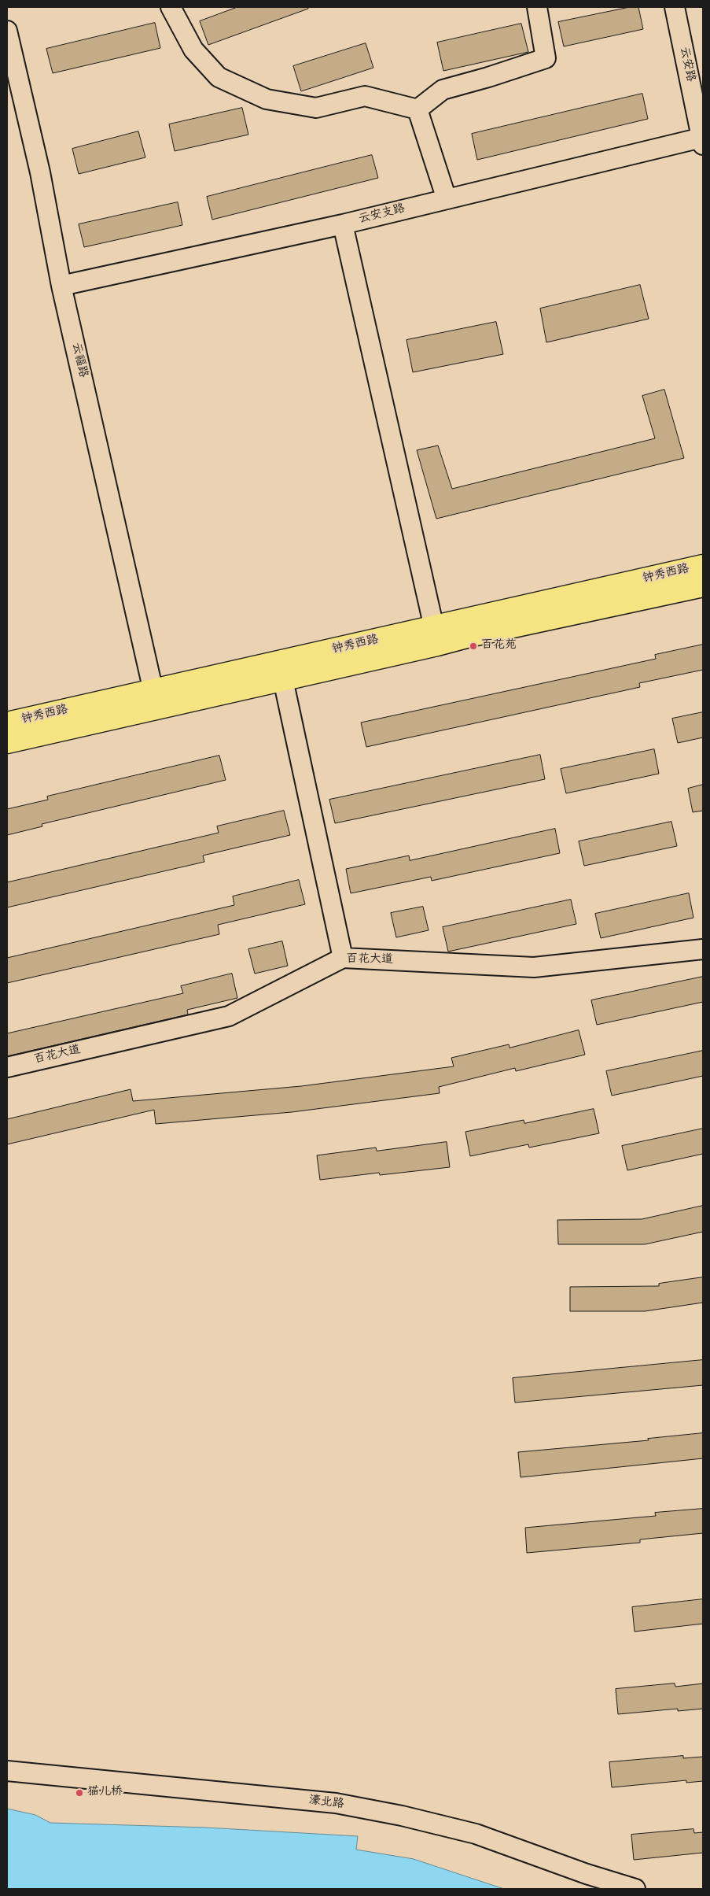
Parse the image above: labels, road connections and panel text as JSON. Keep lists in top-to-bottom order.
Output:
{
  "streets": {
    "main road": ["钟秀西路"],
    "street": [
      "云安路",
      "云安支路",
      "云福路",
      "百花大道",
      "濠北路"
    ]
  },
  "crossings": [
    ["云安路", "云安支路"],
    ["云安支路", "云福路"],
    ["云福路", "钟秀西路"]
  ],
  "places": ["百花苑", "猫儿桥"]
}
